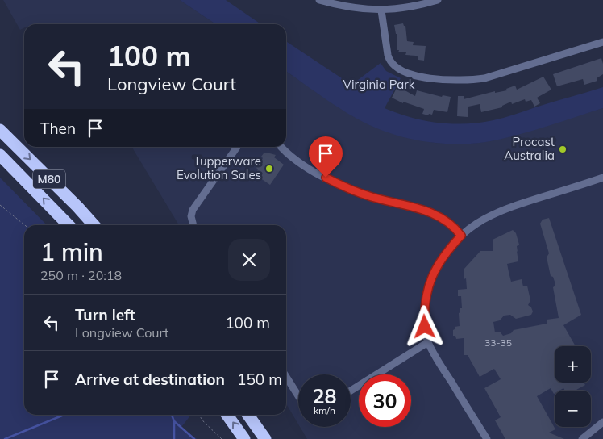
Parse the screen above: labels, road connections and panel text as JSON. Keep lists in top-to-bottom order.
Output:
{
  "streets": {
    "highway": ["M80"]
  },
  "parks": ["Virginia Park"],
  "places": ["Procast Australia", "Tupperware Evolution Sales"],
  "house_numbers": ["33-35"],
  "page": {
    "turn": ["100 m", "Longview Court"],
    "then": "Then",
    "heading": ["1 min", "250 m · 20:18"],
    "list": [
      {
        "name": "Turn left",
        "note": "Longview Court",
        "value": "100 m"
      },
      {
        "name": "Arrive at destination",
        "value": "150 m"
      }
    ],
    "map_buttons": ["+", "−"],
    "speed": "28 km/h",
    "limit": "30"
  }
}
